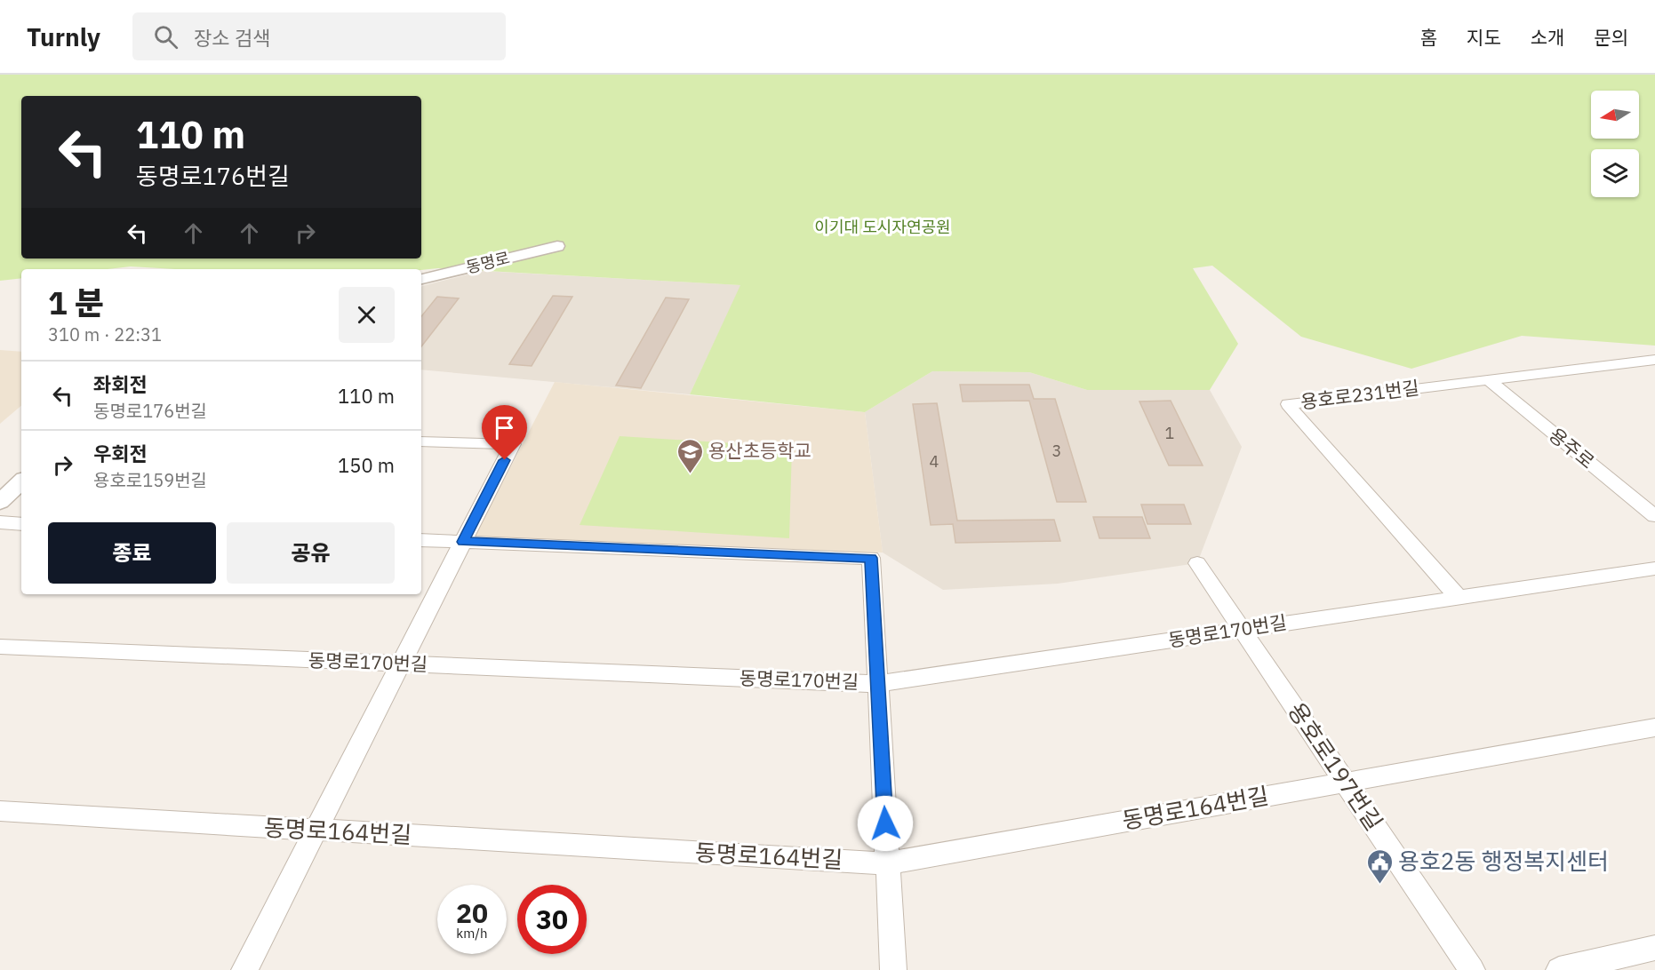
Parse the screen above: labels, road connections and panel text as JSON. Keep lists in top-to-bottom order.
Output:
{
  "streets": {
    "street": [
      "동명로",
      "용호로231번길",
      "용주로",
      "동명로170번길",
      "용호로197번길",
      "동명로164번길"
    ]
  },
  "crossings": [
    ["용호로231번길", "용주로"],
    ["용호로231번길", "동명로170번길"],
    ["동명로170번길", "용호로197번길"],
    ["용호로197번길", "동명로164번길"]
  ],
  "parks": ["이기대 도시자연공원"],
  "places": {
    "school or university": ["용산초등학교"],
    "public building": ["용호2동 행정복지센터"]
  },
  "house_numbers": ["1", "3", "4"],
  "north": "left",
  "page": {
    "header": "Turnly",
    "search": "장소 검색",
    "nav": [
      "홈",
      "지도",
      "소개",
      "문의"
    ],
    "turn": ["110 m", "동명로176번길"],
    "heading": ["1 분", "310 m · 22:31"],
    "list": [
      {
        "name": "좌회전",
        "note": "동명로176번길",
        "value": "110 m"
      },
      {
        "name": "우회전",
        "note": "용호로159번길",
        "value": "150 m"
      }
    ],
    "buttons": ["종료", "공유"],
    "speed": "20 km/h",
    "limit": "30"
  }
}
